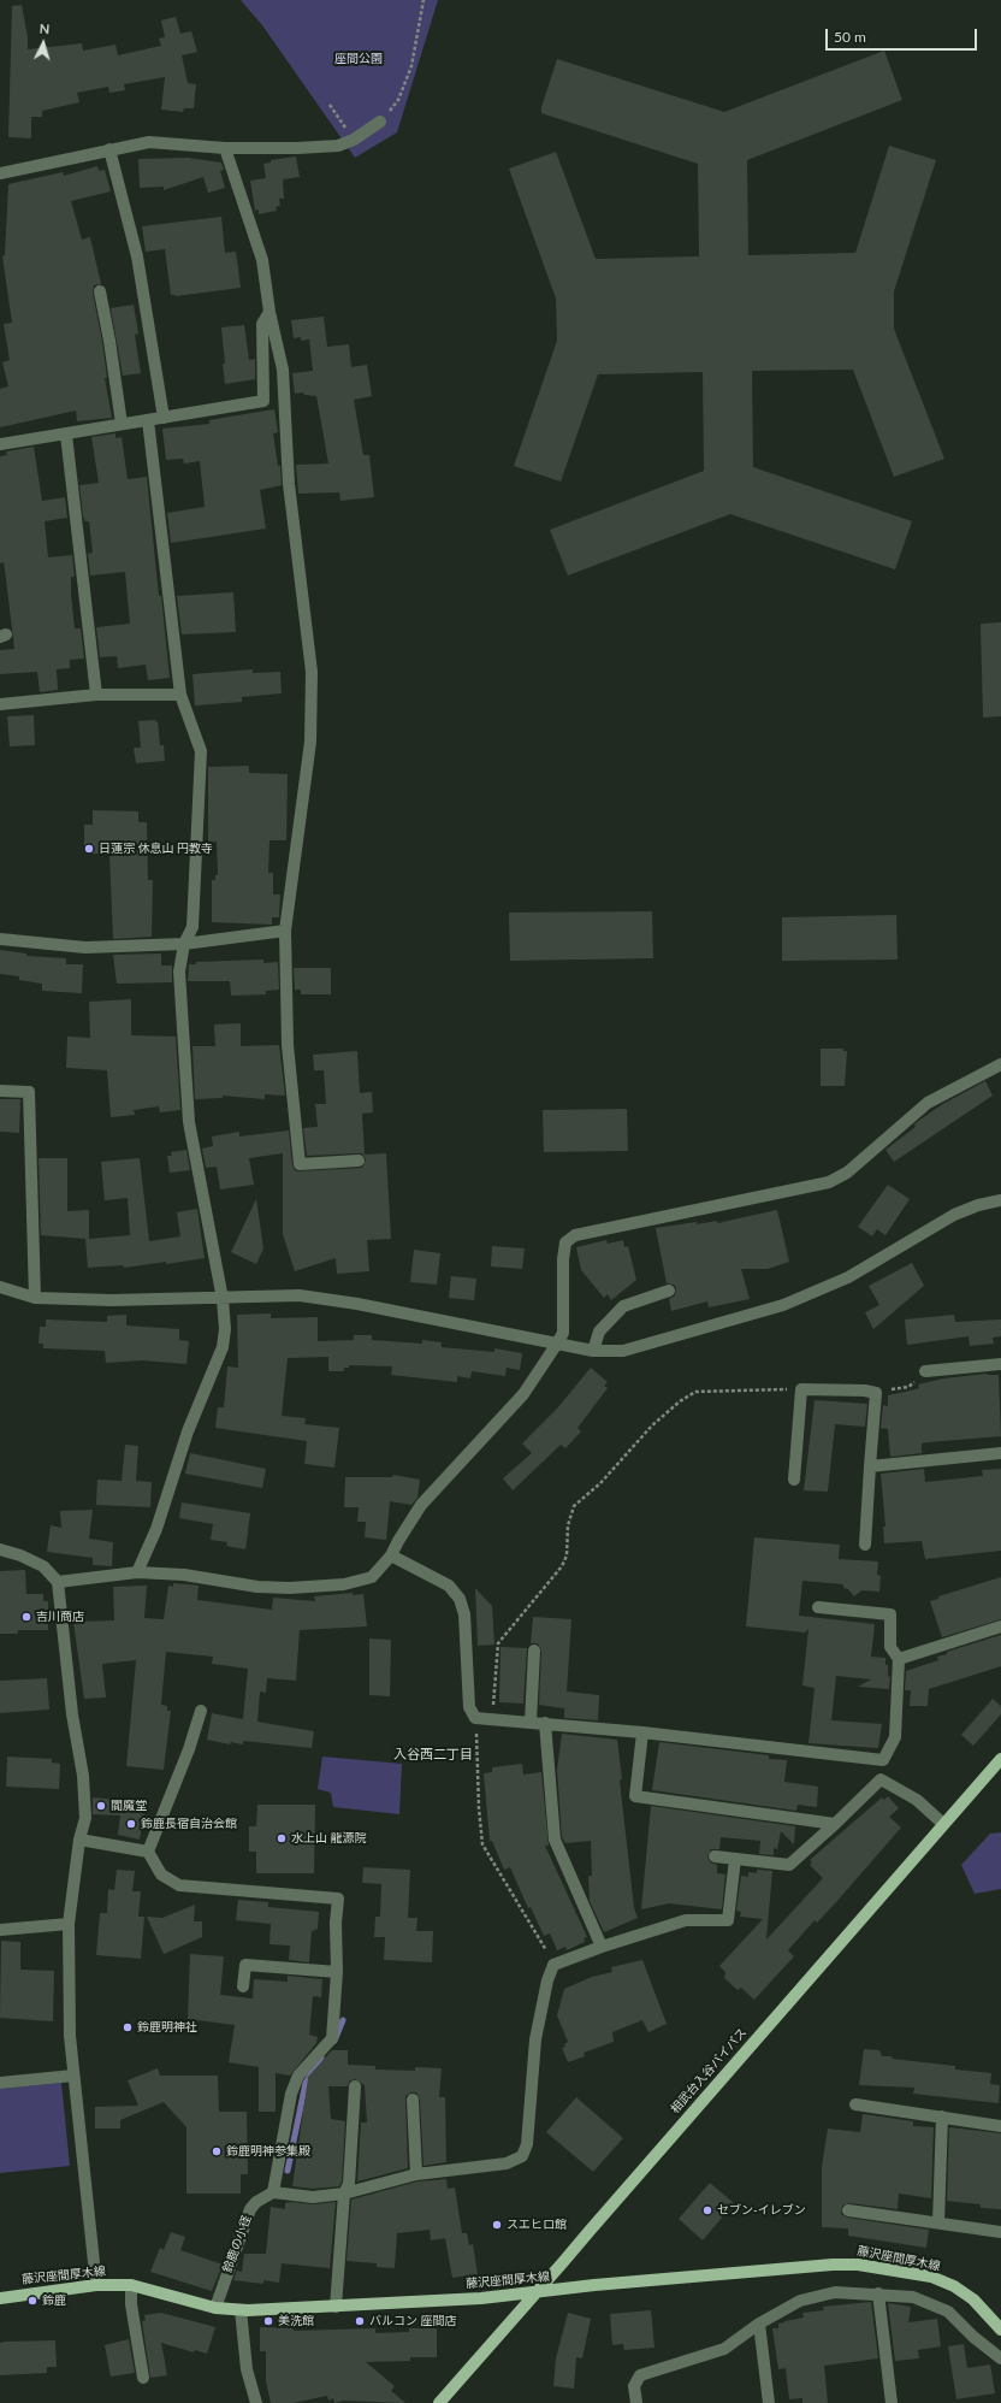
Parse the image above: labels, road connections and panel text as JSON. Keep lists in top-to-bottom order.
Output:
{
  "streets": {
    "main road": ["相武台入谷バイパス", "藤沢座間厚木線"],
    "street": ["鈴鹿の小径"]
  },
  "crossings": [
    ["相武台入谷バイパス", "藤沢座間厚木線"],
    ["鈴鹿の小径", "藤沢座間厚木線"]
  ],
  "districts": ["入谷西二丁目"],
  "parks": ["座間公園"],
  "places": [
    "日蓮宗 休息山 円教寺",
    "吉川商店",
    "閻魔堂",
    "鈴鹿長宿自治会館",
    "水上山 龍源院",
    "鈴鹿明神社",
    "鈴鹿明神参集殿",
    "セブン-イレブン",
    "スエヒロ館",
    "鈴鹿",
    "美洗館",
    "バルコン 座間店"
  ],
  "scale_bar": "50 m",
  "north": "top"
}
